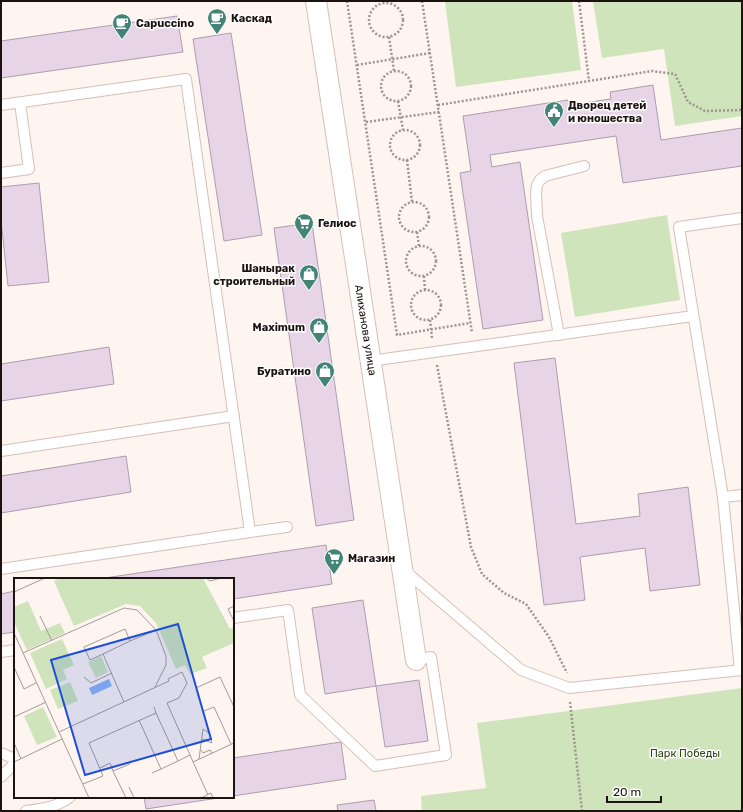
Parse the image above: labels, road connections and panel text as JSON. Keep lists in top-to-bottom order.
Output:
{
  "streets": {
    "street": ["Алиханова улица"]
  },
  "parks": ["Парк Победы"],
  "places": {
    "cafe": ["Каскад", "Capuccino"],
    "public building": ["Дворец детей и юношества"],
    "supermarket": ["Гелиос", "Магазин"],
    "shop": ["Шанырак строительный", "Maximum", "Буратино"]
  },
  "scale_bar": "20 m"
}
